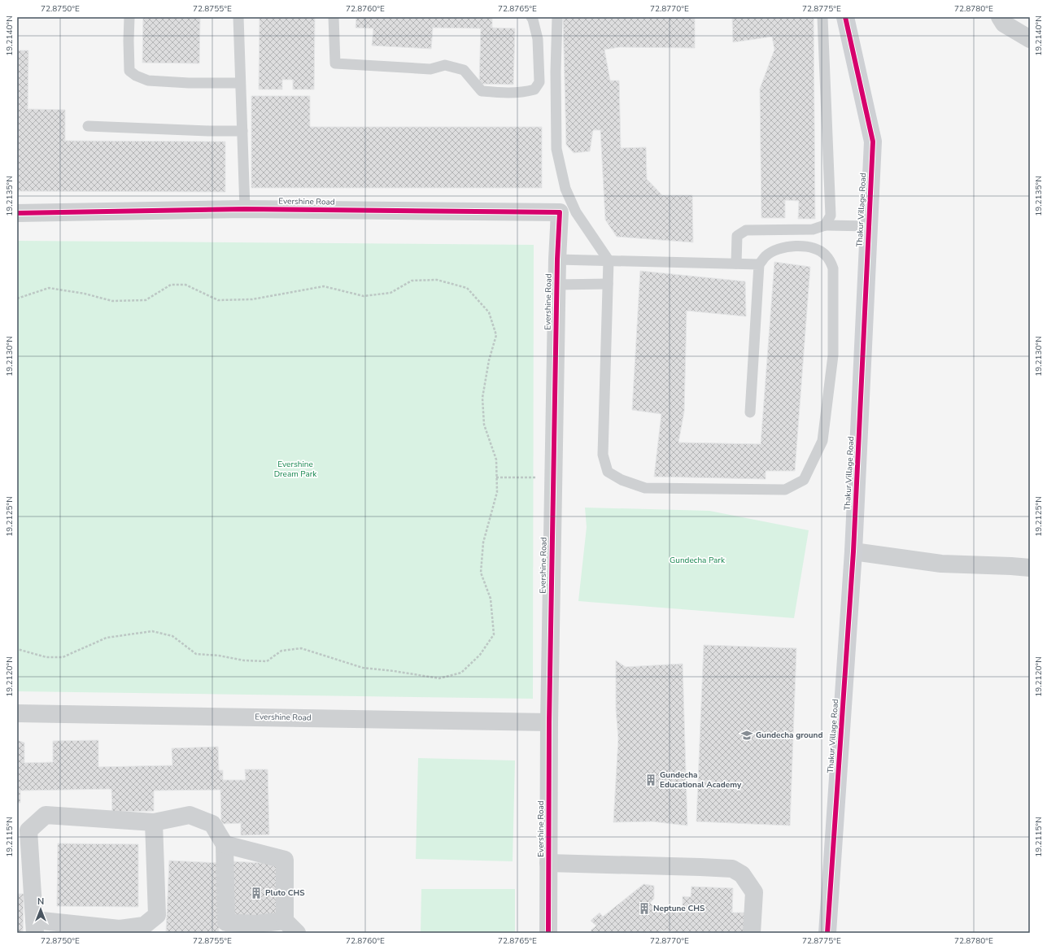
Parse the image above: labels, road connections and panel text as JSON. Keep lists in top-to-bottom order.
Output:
{
  "streets": {
    "street": ["Evershine Road", "Thakur Village Road"]
  },
  "parks": ["Evershine Dream Park", "Gundecha Park"],
  "places": {
    "school or university": ["Gundecha ground"],
    "building": ["Gundecha Educational Academy", "Pluto CHS", "Neptune CHS"]
  },
  "north": "top",
  "coordinates": [
    "72.8750°E",
    "72.8755°E",
    "72.8760°E",
    "72.8765°E",
    "72.8770°E",
    "72.8775°E",
    "72.8780°E",
    "19.2140°N",
    "19.2135°N",
    "19.2130°N",
    "19.2125°N",
    "19.2120°N",
    "19.2115°N"
  ]
}
